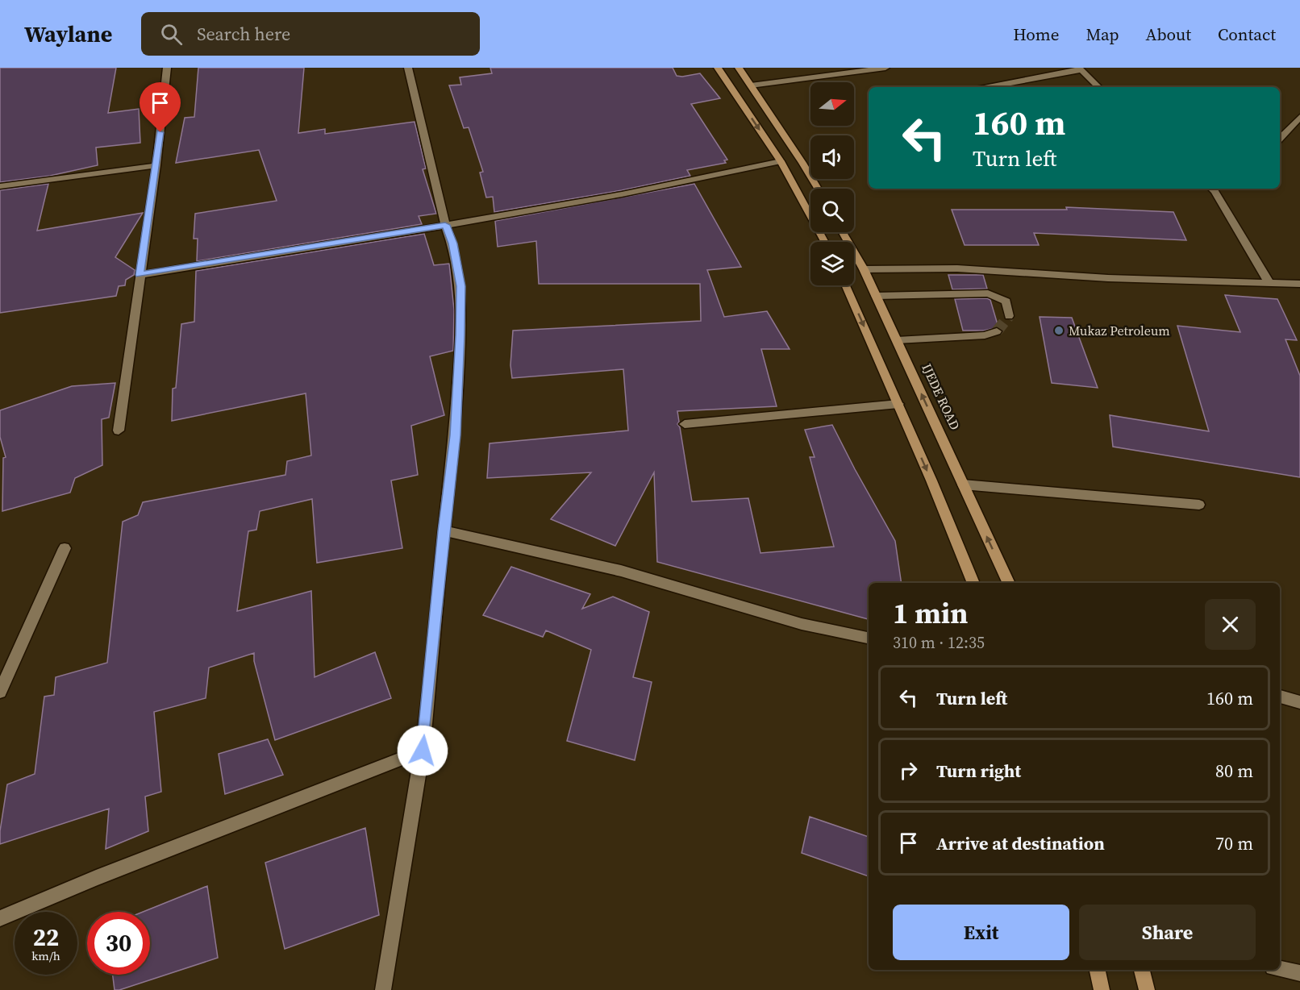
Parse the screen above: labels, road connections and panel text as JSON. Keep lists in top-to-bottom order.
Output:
{
  "streets": {
    "main road": ["IJEDE ROAD"]
  },
  "places": ["Mukaz Petroleum"],
  "north": "right",
  "page": {
    "header": "Waylane",
    "search": "Search here",
    "nav": [
      "Home",
      "Map",
      "About",
      "Contact"
    ],
    "turn": ["160 m", "Turn left"],
    "heading": ["1 min", "310 m · 12:35"],
    "list": [
      {
        "name": "Turn left",
        "value": "160 m"
      },
      {
        "name": "Turn right",
        "value": "80 m"
      },
      {
        "name": "Arrive at destination",
        "value": "70 m"
      }
    ],
    "buttons": ["Exit", "Share"],
    "speed": "22 km/h",
    "limit": "30"
  }
}
